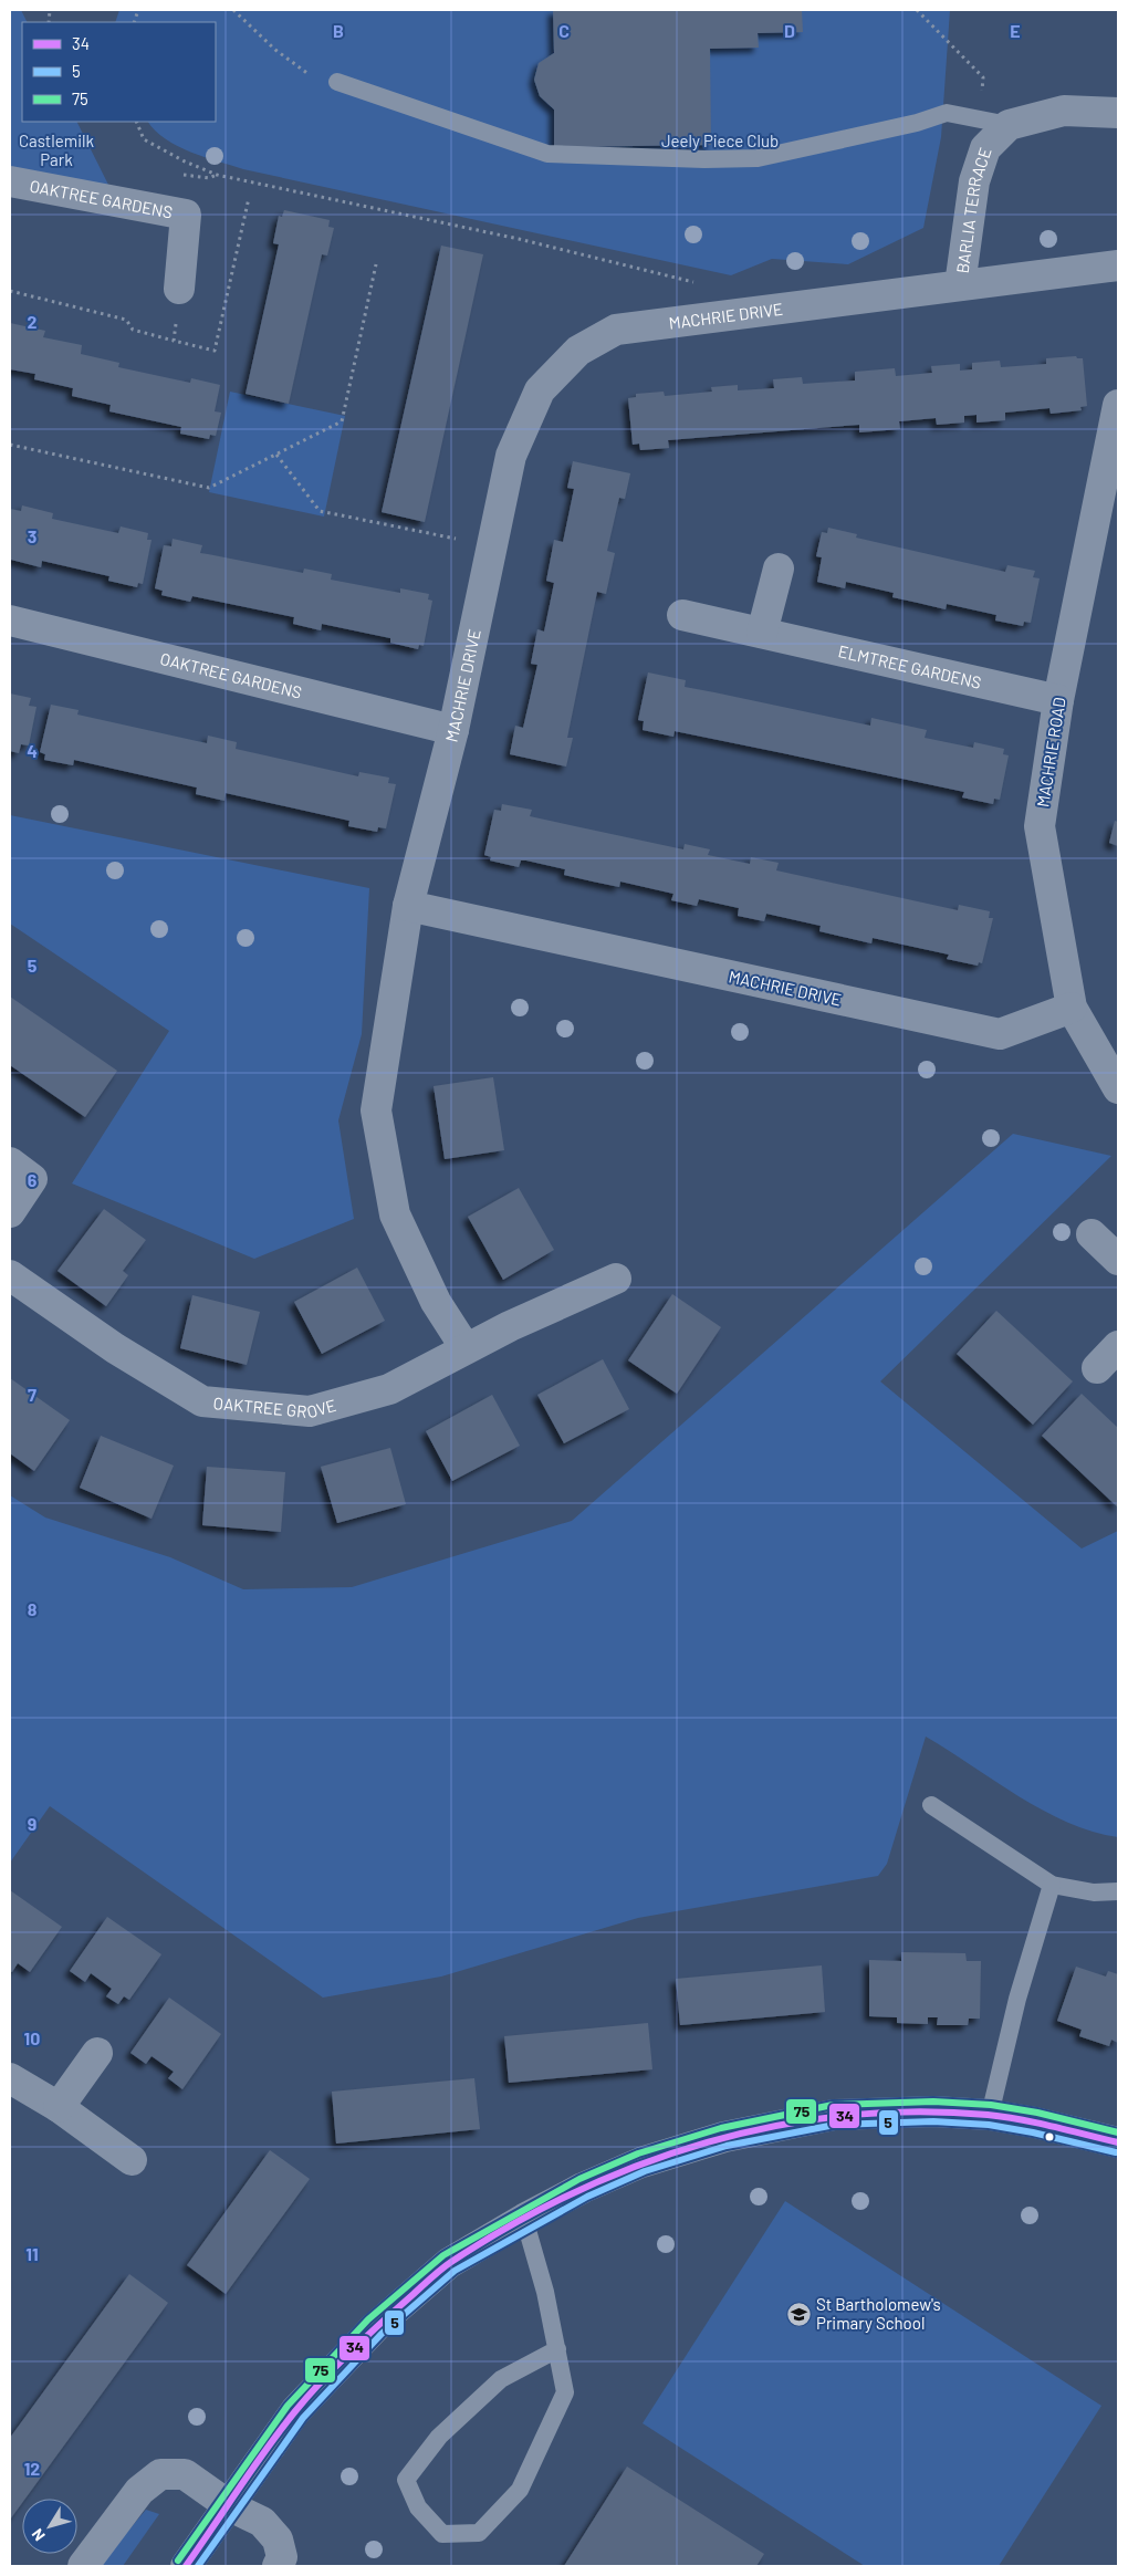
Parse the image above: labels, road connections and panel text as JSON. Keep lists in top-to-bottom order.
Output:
{
  "streets": {
    "street": [
      "OAKTREE GARDENS",
      "BARLIA TERRACE",
      "MACHRIE DRIVE",
      "ELMTREE GARDENS",
      "MACHRIE ROAD",
      "OAKTREE GROVE"
    ]
  },
  "crossings": [
    ["OAKTREE GARDENS", "MACHRIE DRIVE"],
    ["BARLIA TERRACE", "MACHRIE DRIVE"],
    ["MACHRIE DRIVE", "MACHRIE ROAD"],
    ["ELMTREE GARDENS", "MACHRIE ROAD"]
  ],
  "parks": ["Castlemilk Park", "Jeely Piece Club"],
  "places": {
    "school or university": ["St Bartholomew's Primary School"]
  },
  "lines": ["transit line 75", "transit line 34", "transit line 5"],
  "legend": ["34", "5", "75"],
  "north": "bottom left",
  "grid": {
    "columns": [
      "B",
      "C",
      "D",
      "E"
    ],
    "rows": [
      "2",
      "3",
      "4",
      "5",
      "6",
      "7",
      "8",
      "9",
      "10",
      "11",
      "12"
    ]
  }
}
